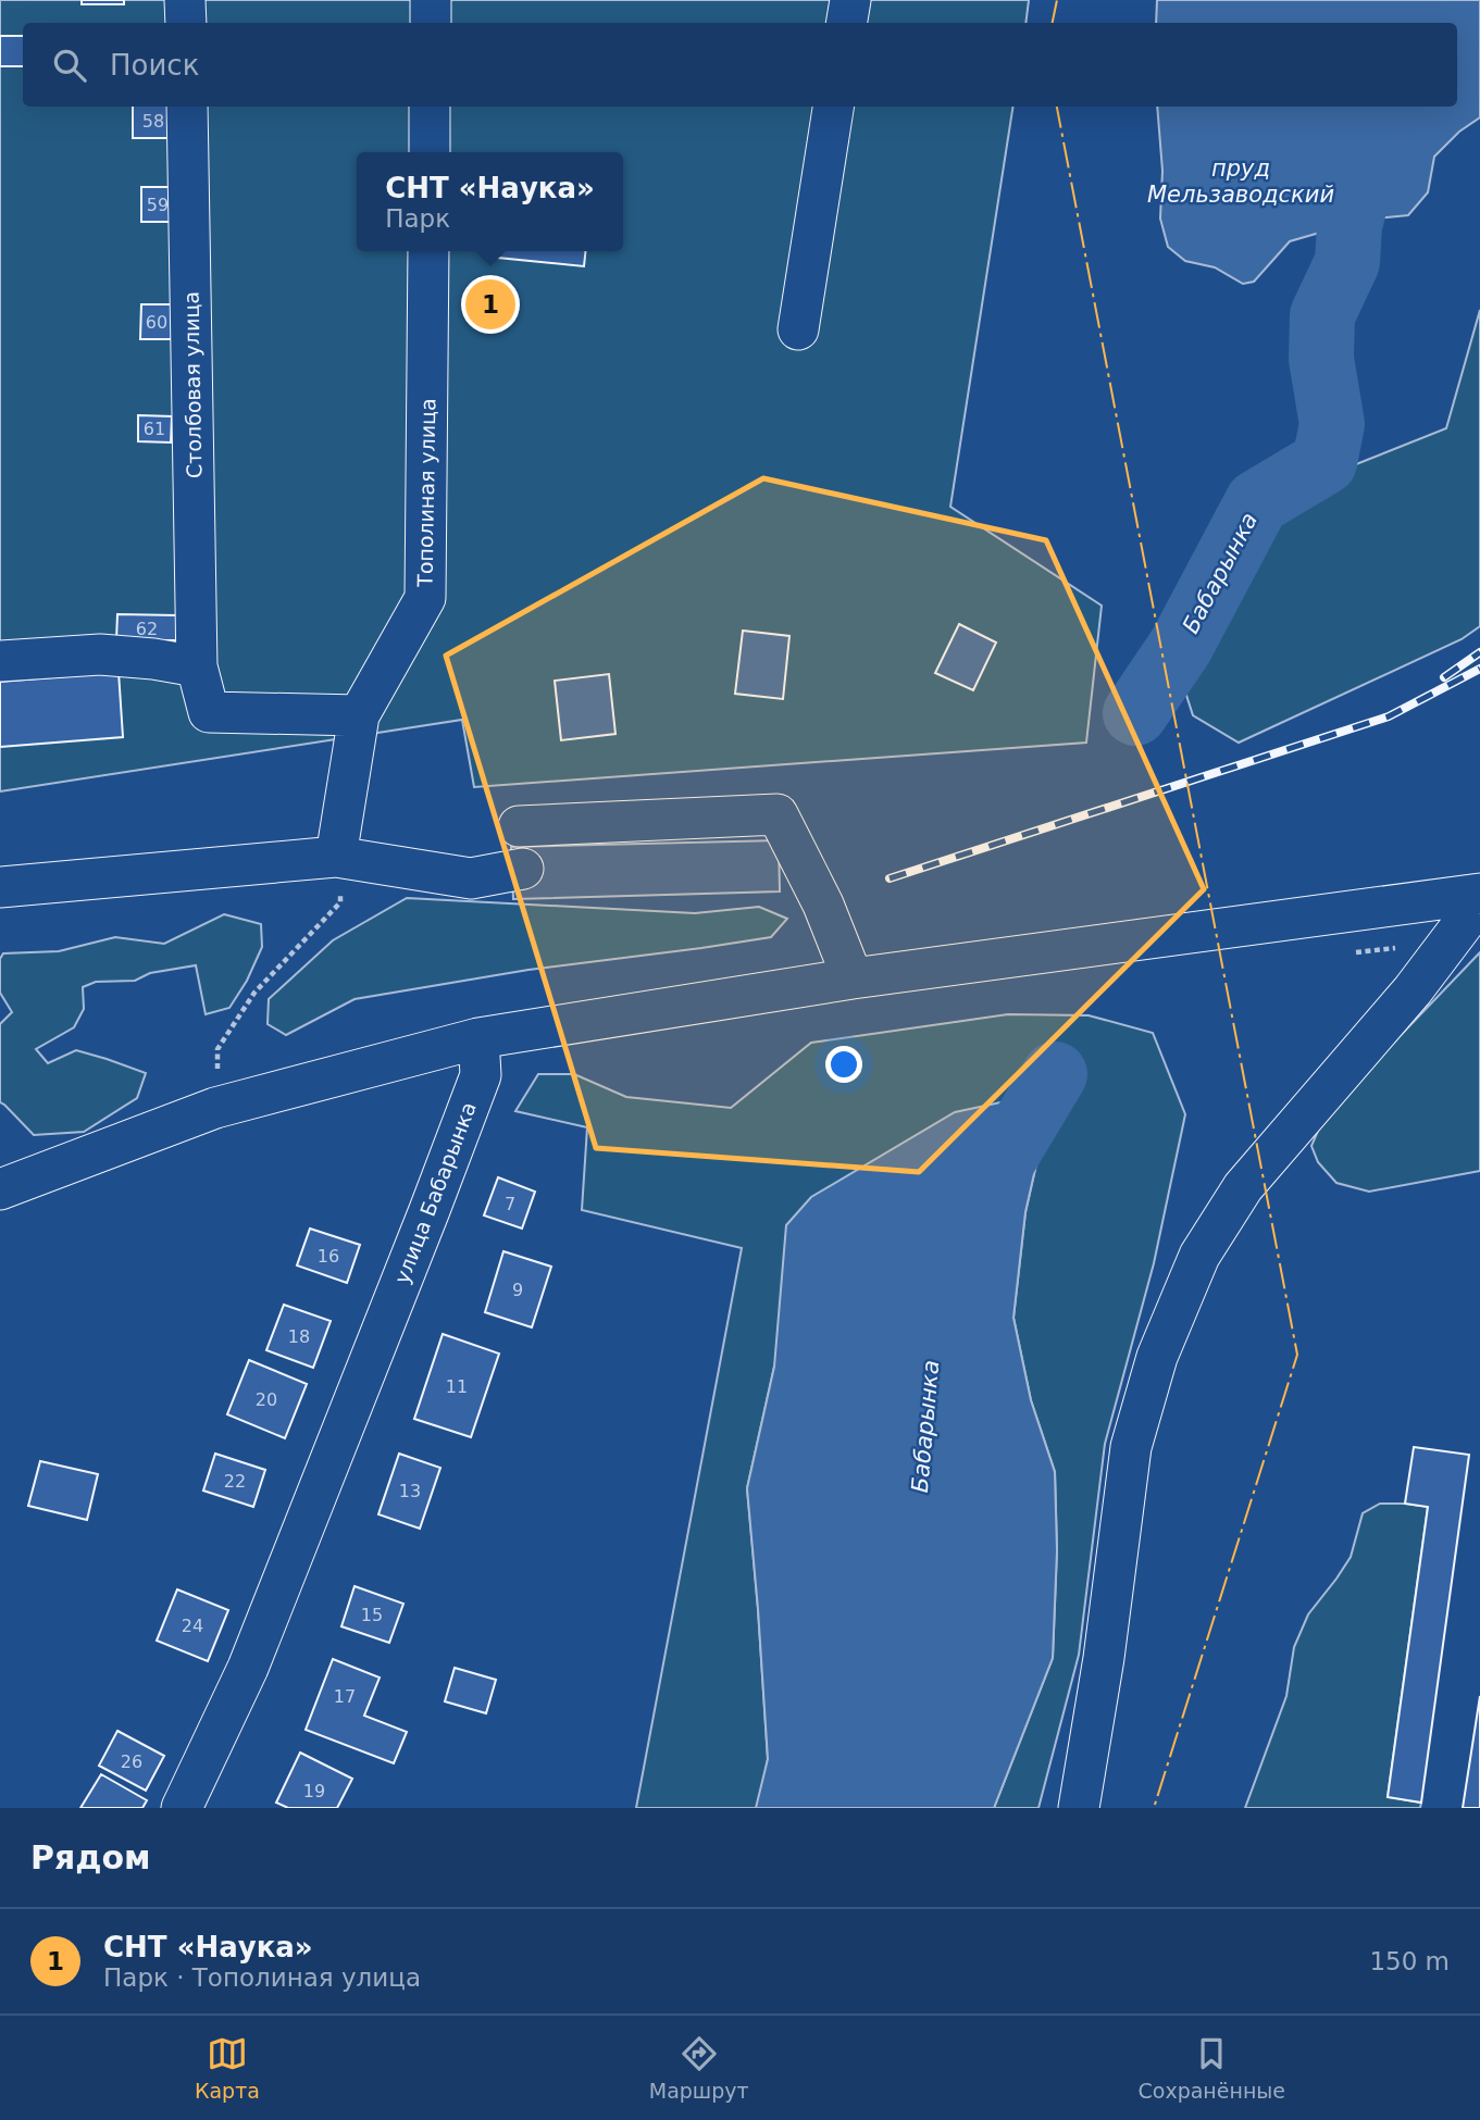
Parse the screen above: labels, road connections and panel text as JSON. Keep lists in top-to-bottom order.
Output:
{
  "streets": {
    "street": ["Столбовая улица", "Тополиная улица", "улица Бабарынка"]
  },
  "crossings": [
    ["Столбовая улица", "Тополиная улица"]
  ],
  "water": ["пруд Мельзаводский", "Бабарынка"],
  "house_numbers": [
    "58",
    "59",
    "60",
    "61",
    "62",
    "7",
    "16",
    "9",
    "18",
    "11",
    "20",
    "22",
    "13",
    "15",
    "24",
    "17",
    "26",
    "19"
  ],
  "page": {
    "search": "Поиск",
    "popup": ["СНТ «Наука»", "Парк"],
    "pins": "1",
    "heading": "Рядом",
    "list": [
      {
        "mark": "1",
        "name": "СНТ «Наука»",
        "note": "Парк · Тополиная улица",
        "value": "150 m"
      }
    ],
    "nav": ["Карта", "Маршрут", "Сохранённые"]
  }
}
